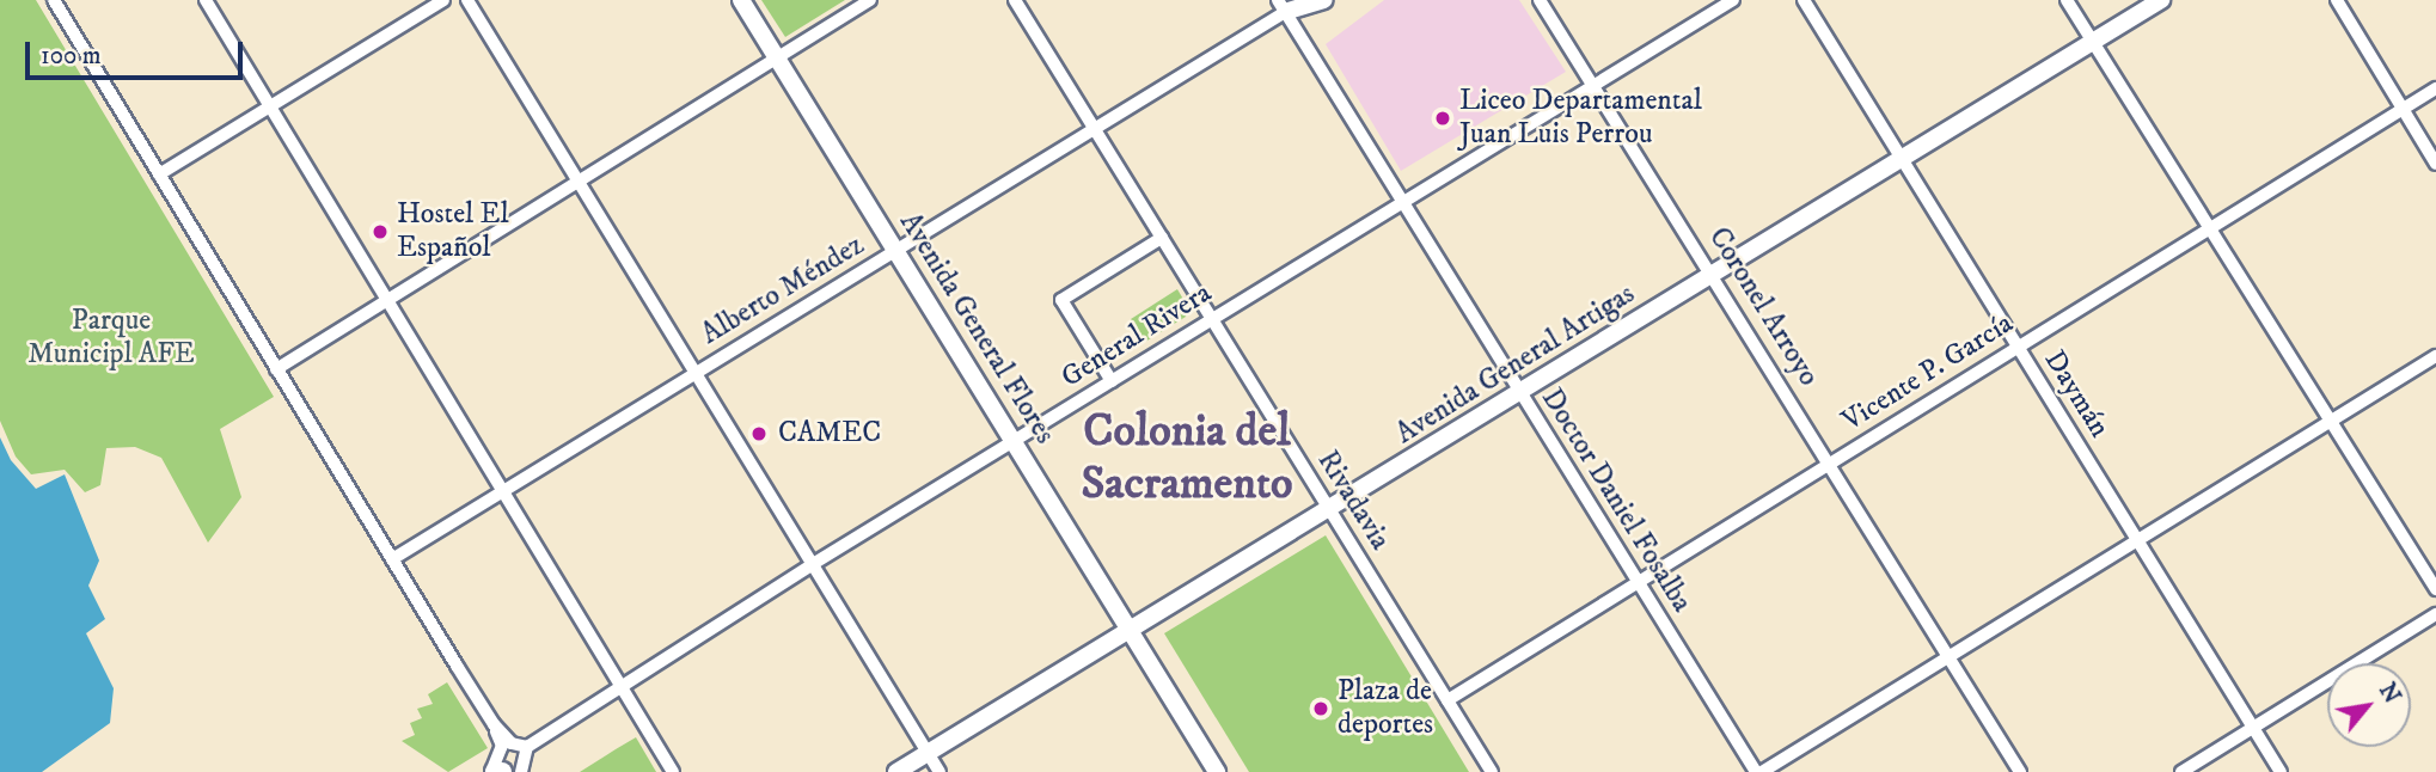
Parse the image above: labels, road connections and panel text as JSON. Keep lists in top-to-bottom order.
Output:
{
  "streets": {
    "street": [
      "Alberto Méndez",
      "Coronel Arroyo",
      "Avenida General Flores",
      "General Rivera",
      "Avenida General Artigas",
      "Vicente P. García",
      "Daymán",
      "Rivadavia",
      "Doctor Daniel Fosalba"
    ]
  },
  "crossings": [
    ["Alberto Méndez", "Avenida General Flores"],
    ["Alberto Méndez", "Rivadavia"],
    ["Alberto Méndez", "Doctor Daniel Fosalba"],
    ["Coronel Arroyo", "General Rivera"],
    ["Coronel Arroyo", "Avenida General Artigas"],
    ["Coronel Arroyo", "Vicente P. García"],
    ["Avenida General Flores", "General Rivera"],
    ["Avenida General Flores", "Avenida General Artigas"],
    ["General Rivera", "Rivadavia"],
    ["General Rivera", "Doctor Daniel Fosalba"],
    ["Avenida General Artigas", "Daymán"],
    ["Avenida General Artigas", "Rivadavia"],
    ["Avenida General Artigas", "Doctor Daniel Fosalba"],
    ["Vicente P. García", "Daymán"],
    ["Vicente P. García", "Rivadavia"],
    ["Vicente P. García", "Doctor Daniel Fosalba"]
  ],
  "districts": ["Colonia del Sacramento"],
  "parks": ["Parque Municipl AFE"],
  "places": [
    "Liceo Departamental Juan Luis Perrou",
    "Hostel El Español",
    "CAMEC",
    "Plaza de deportes"
  ],
  "scale_bar": "100 m",
  "north": "top right"
}
